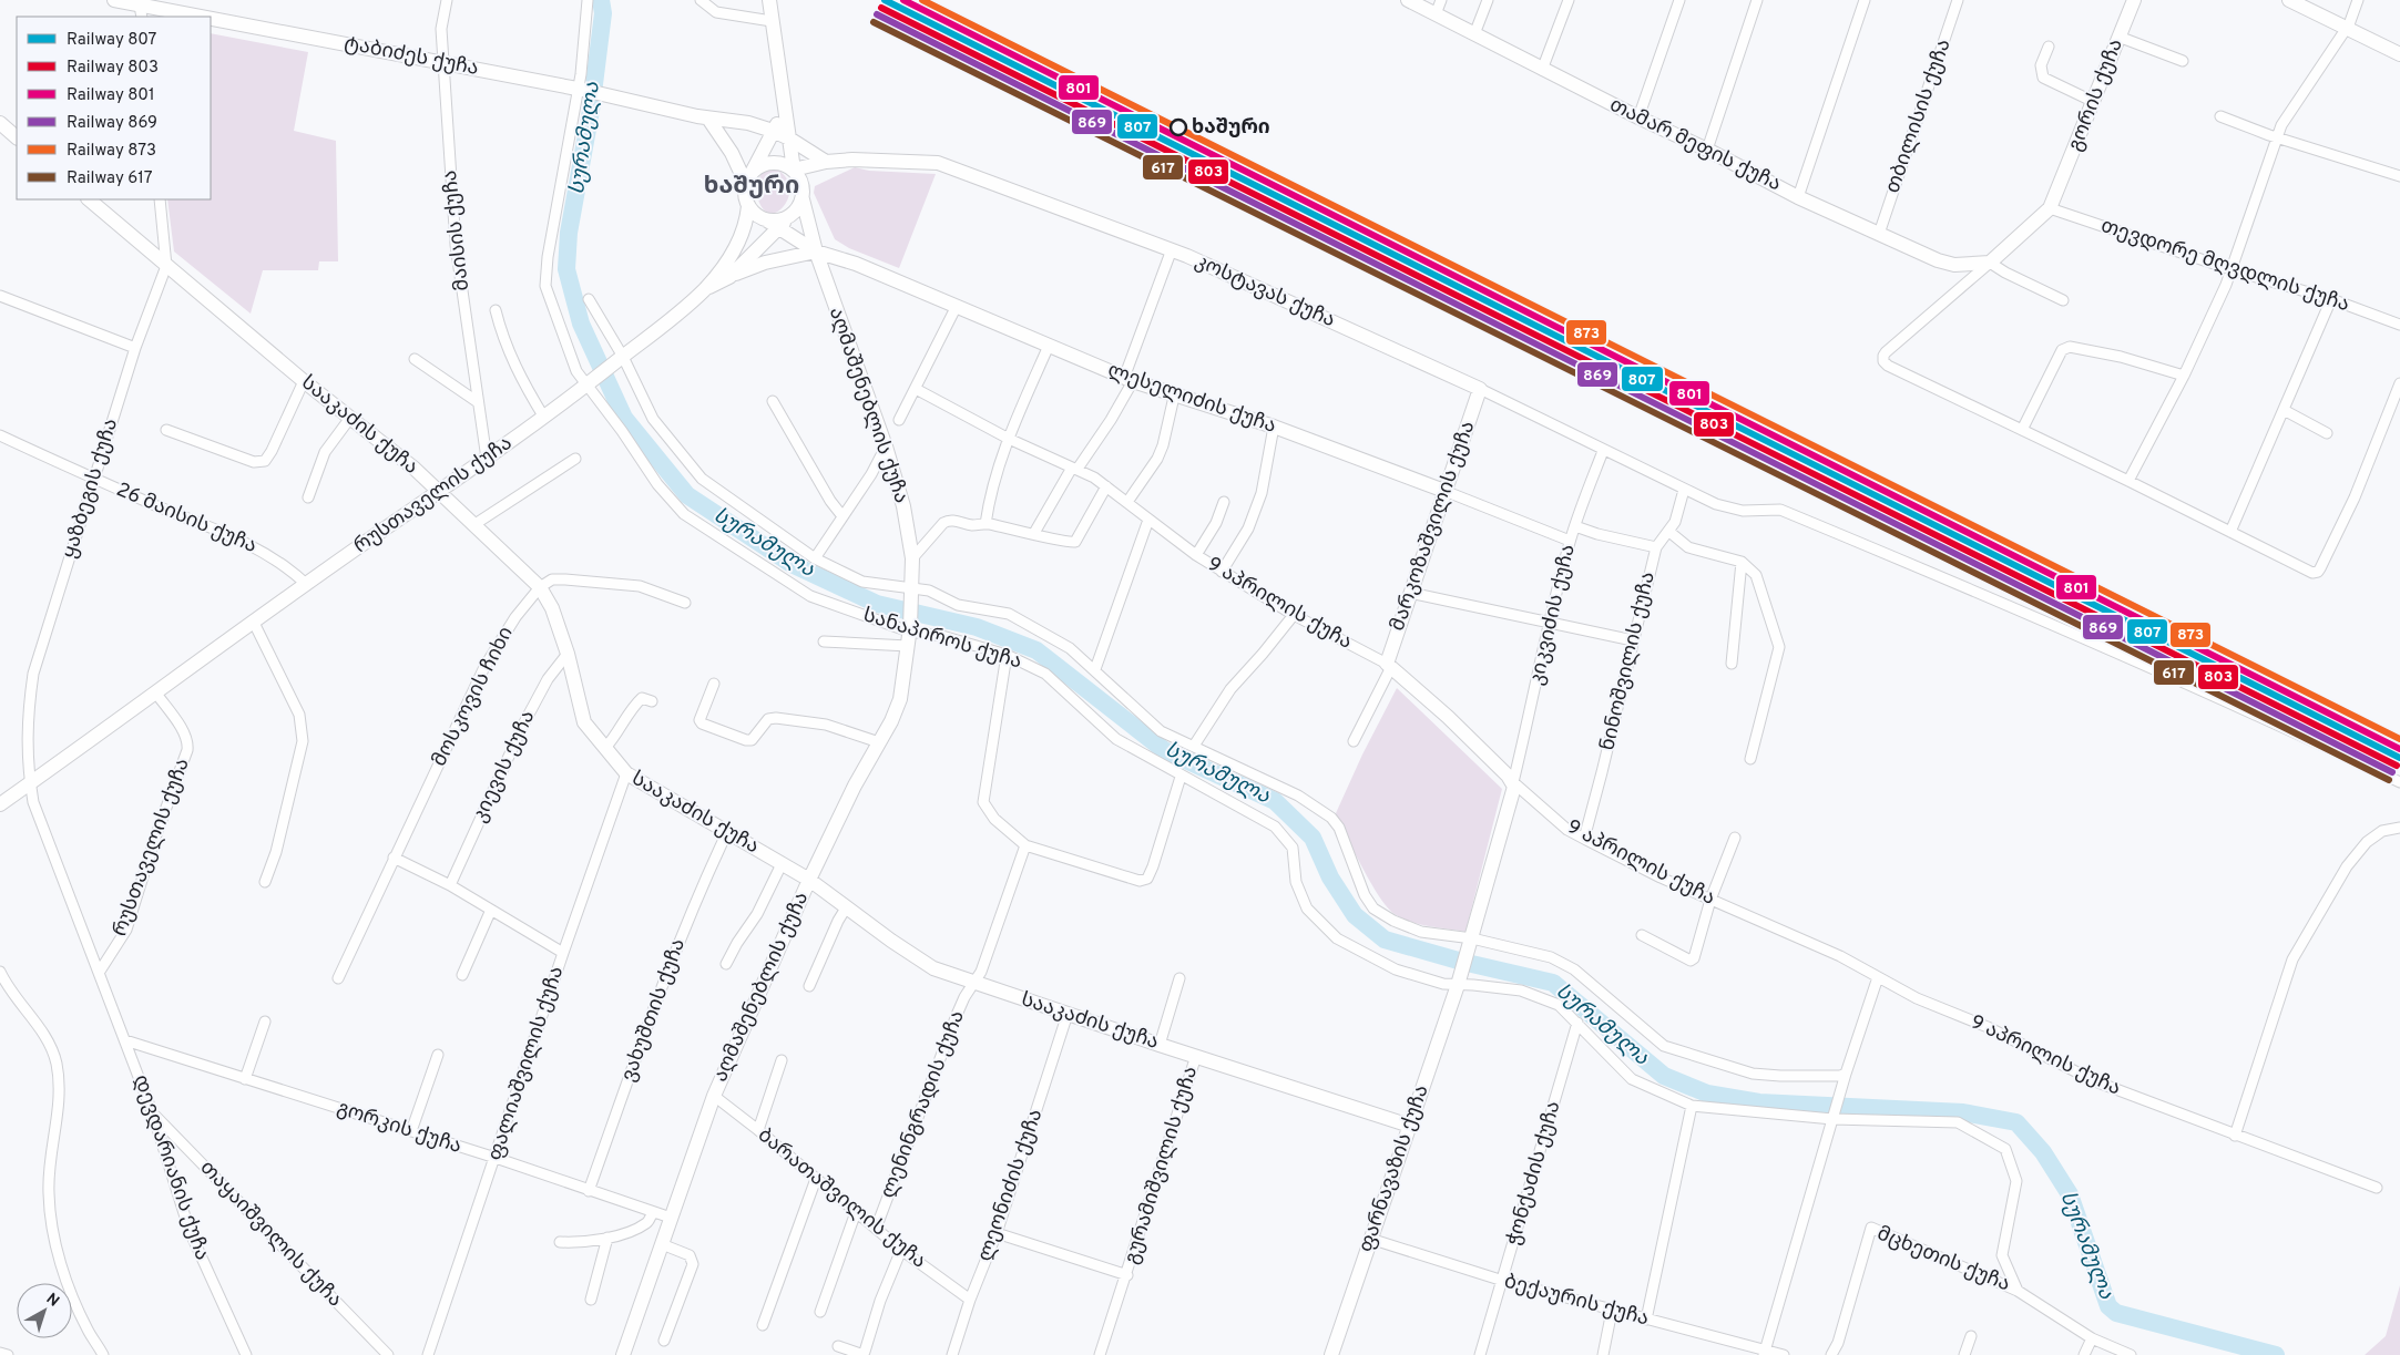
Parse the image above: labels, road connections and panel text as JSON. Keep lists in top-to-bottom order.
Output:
{
  "streets": {
    "street": [
      "ტაბიძეს ქუჩა",
      "გორის ქუჩა",
      "თბილისის ქუჩა",
      "თამარ მეფის ქუჩა",
      "მაისის ქუჩა",
      "თევდორე მღვდლის ქუჩა",
      "კოსტავას ქუჩა",
      "ლესელიძის ქუჩა",
      "აღმაშენებლის ქუჩა",
      "სააკაძის ქუჩა",
      "ყაზბეგის ქუჩა",
      "რუსთაველის ქუჩა",
      "26 მაისის ქუჩა",
      "მარკოზაშვილის ქუჩა",
      "9 აპრილის ქუჩა",
      "კიკვიძის ქუჩა",
      "სანაპიროს ქუჩა",
      "ნინოშვილის ქუჩა",
      "მოსკოვის ჩიხი",
      "კიევის ქუჩა",
      "ვახუშთის ქუჩა",
      "ფალიაშვილის ქუჩა",
      "ლენინგრადის ქუჩა",
      "გორკის ქუჩა",
      "გურამიშვილის ქუჩა",
      "დევდარიანის ქუჩა",
      "ფარნავაზის ქუჩა",
      "ჭონქაძის ქუჩა",
      "ლეონიძის ქუჩა",
      "ბარათაშვილის ქუჩა",
      "თაყაიშვილის ქუჩა",
      "მცხეთის ქუჩა",
      "ბექაურის ქუჩა"
    ]
  },
  "crossings": [
    ["ტაბიძეს ქუჩა", "მაისის ქუჩა"],
    ["ტაბიძეს ქუჩა", "სანაპიროს ქუჩა"],
    ["გორის ქუჩა", "თამარ მეფის ქუჩა"],
    ["გორის ქუჩა", "თევდორე მღვდლის ქუჩა"],
    ["თბილისის ქუჩა", "თამარ მეფის ქუჩა"],
    ["მაისის ქუჩა", "რუსთაველის ქუჩა"],
    ["კოსტავას ქუჩა", "აღმაშენებლის ქუჩა"],
    ["კოსტავას ქუჩა", "რუსთაველის ქუჩა"],
    ["კოსტავას ქუჩა", "მარკოზაშვილის ქუჩა"],
    ["კოსტავას ქუჩა", "კიკვიძის ქუჩა"],
    ["კოსტავას ქუჩა", "ნინოშვილის ქუჩა"],
    ["ლესელიძის ქუჩა", "აღმაშენებლის ქუჩა"],
    ["ლესელიძის ქუჩა", "მარკოზაშვილის ქუჩა"],
    ["ლესელიძის ქუჩა", "კიკვიძის ქუჩა"],
    ["აღმაშენებლის ქუჩა", "სააკაძის ქუჩა"],
    ["აღმაშენებლის ქუჩა", "რუსთაველის ქუჩა"],
    ["აღმაშენებლის ქუჩა", "სანაპიროს ქუჩა"],
    ["აღმაშენებლის ქუჩა", "გორკის ქუჩა"],
    ["აღმაშენებლის ქუჩა", "ბარათაშვილის ქუჩა"],
    ["სააკაძის ქუჩა", "ყაზბეგის ქუჩა"],
    ["სააკაძის ქუჩა", "რუსთაველის ქუჩა"],
    ["სააკაძის ქუჩა", "მოსკოვის ჩიხი"],
    ["სააკაძის ქუჩა", "კიევის ქუჩა"],
    ["სააკაძის ქუჩა", "ვახუშთის ქუჩა"],
    ["სააკაძის ქუჩა", "ფალიაშვილის ქუჩა"],
    ["სააკაძის ქუჩა", "ლენინგრადის ქუჩა"],
    ["სააკაძის ქუჩა", "გურამიშვილის ქუჩა"],
    ["სააკაძის ქუჩა", "ფარნავაზის ქუჩა"],
    ["სააკაძის ქუჩა", "ლეონიძის ქუჩა"],
    ["ყაზბეგის ქუჩა", "რუსთაველის ქუჩა"],
    ["ყაზბეგის ქუჩა", "26 მაისის ქუჩა"],
    ["რუსთაველის ქუჩა", "26 მაისის ქუჩა"],
    ["რუსთაველის ქუჩა", "სანაპიროს ქუჩა"],
    ["მარკოზაშვილის ქუჩა", "9 აპრილის ქუჩა"],
    ["9 აპრილის ქუჩა", "კიკვიძის ქუჩა"],
    ["9 აპრილის ქუჩა", "ნინოშვილის ქუჩა"],
    ["სანაპიროს ქუჩა", "ფარნავაზის ქუჩა"],
    ["სანაპიროს ქუჩა", "ჭონქაძის ქუჩა"],
    ["სანაპიროს ქუჩა", "მცხეთის ქუჩა"],
    ["ვახუშთის ქუჩა", "გორკის ქუჩა"],
    ["ფალიაშვილის ქუჩა", "გორკის ქუჩა"],
    ["ლენინგრადის ქუჩა", "ბარათაშვილის ქუჩა"],
    ["გორკის ქუჩა", "დევდარიანის ქუჩა"],
    ["გურამიშვილის ქუჩა", "ლეონიძის ქუჩა"],
    ["დევდარიანის ქუჩა", "თაყაიშვილის ქუჩა"],
    ["ფარნავაზის ქუჩა", "ბექაურის ქუჩა"],
    ["ჭონქაძის ქუჩა", "ბექაურის ქუჩა"],
    ["ლეონიძის ქუჩა", "ბარათაშვილის ქუჩა"]
  ],
  "districts": ["ხაშური"],
  "water": ["სურამულა"],
  "places": ["ხაშური"],
  "lines": [
    "rail line 807",
    "rail line 801",
    "rail line 873",
    "rail line 803",
    "rail line 869",
    "rail line 617"
  ],
  "legend": [
    "Railway 807",
    "Railway 803",
    "Railway 801",
    "Railway 869",
    "Railway 873",
    "Railway 617"
  ],
  "north": "top right"
}
